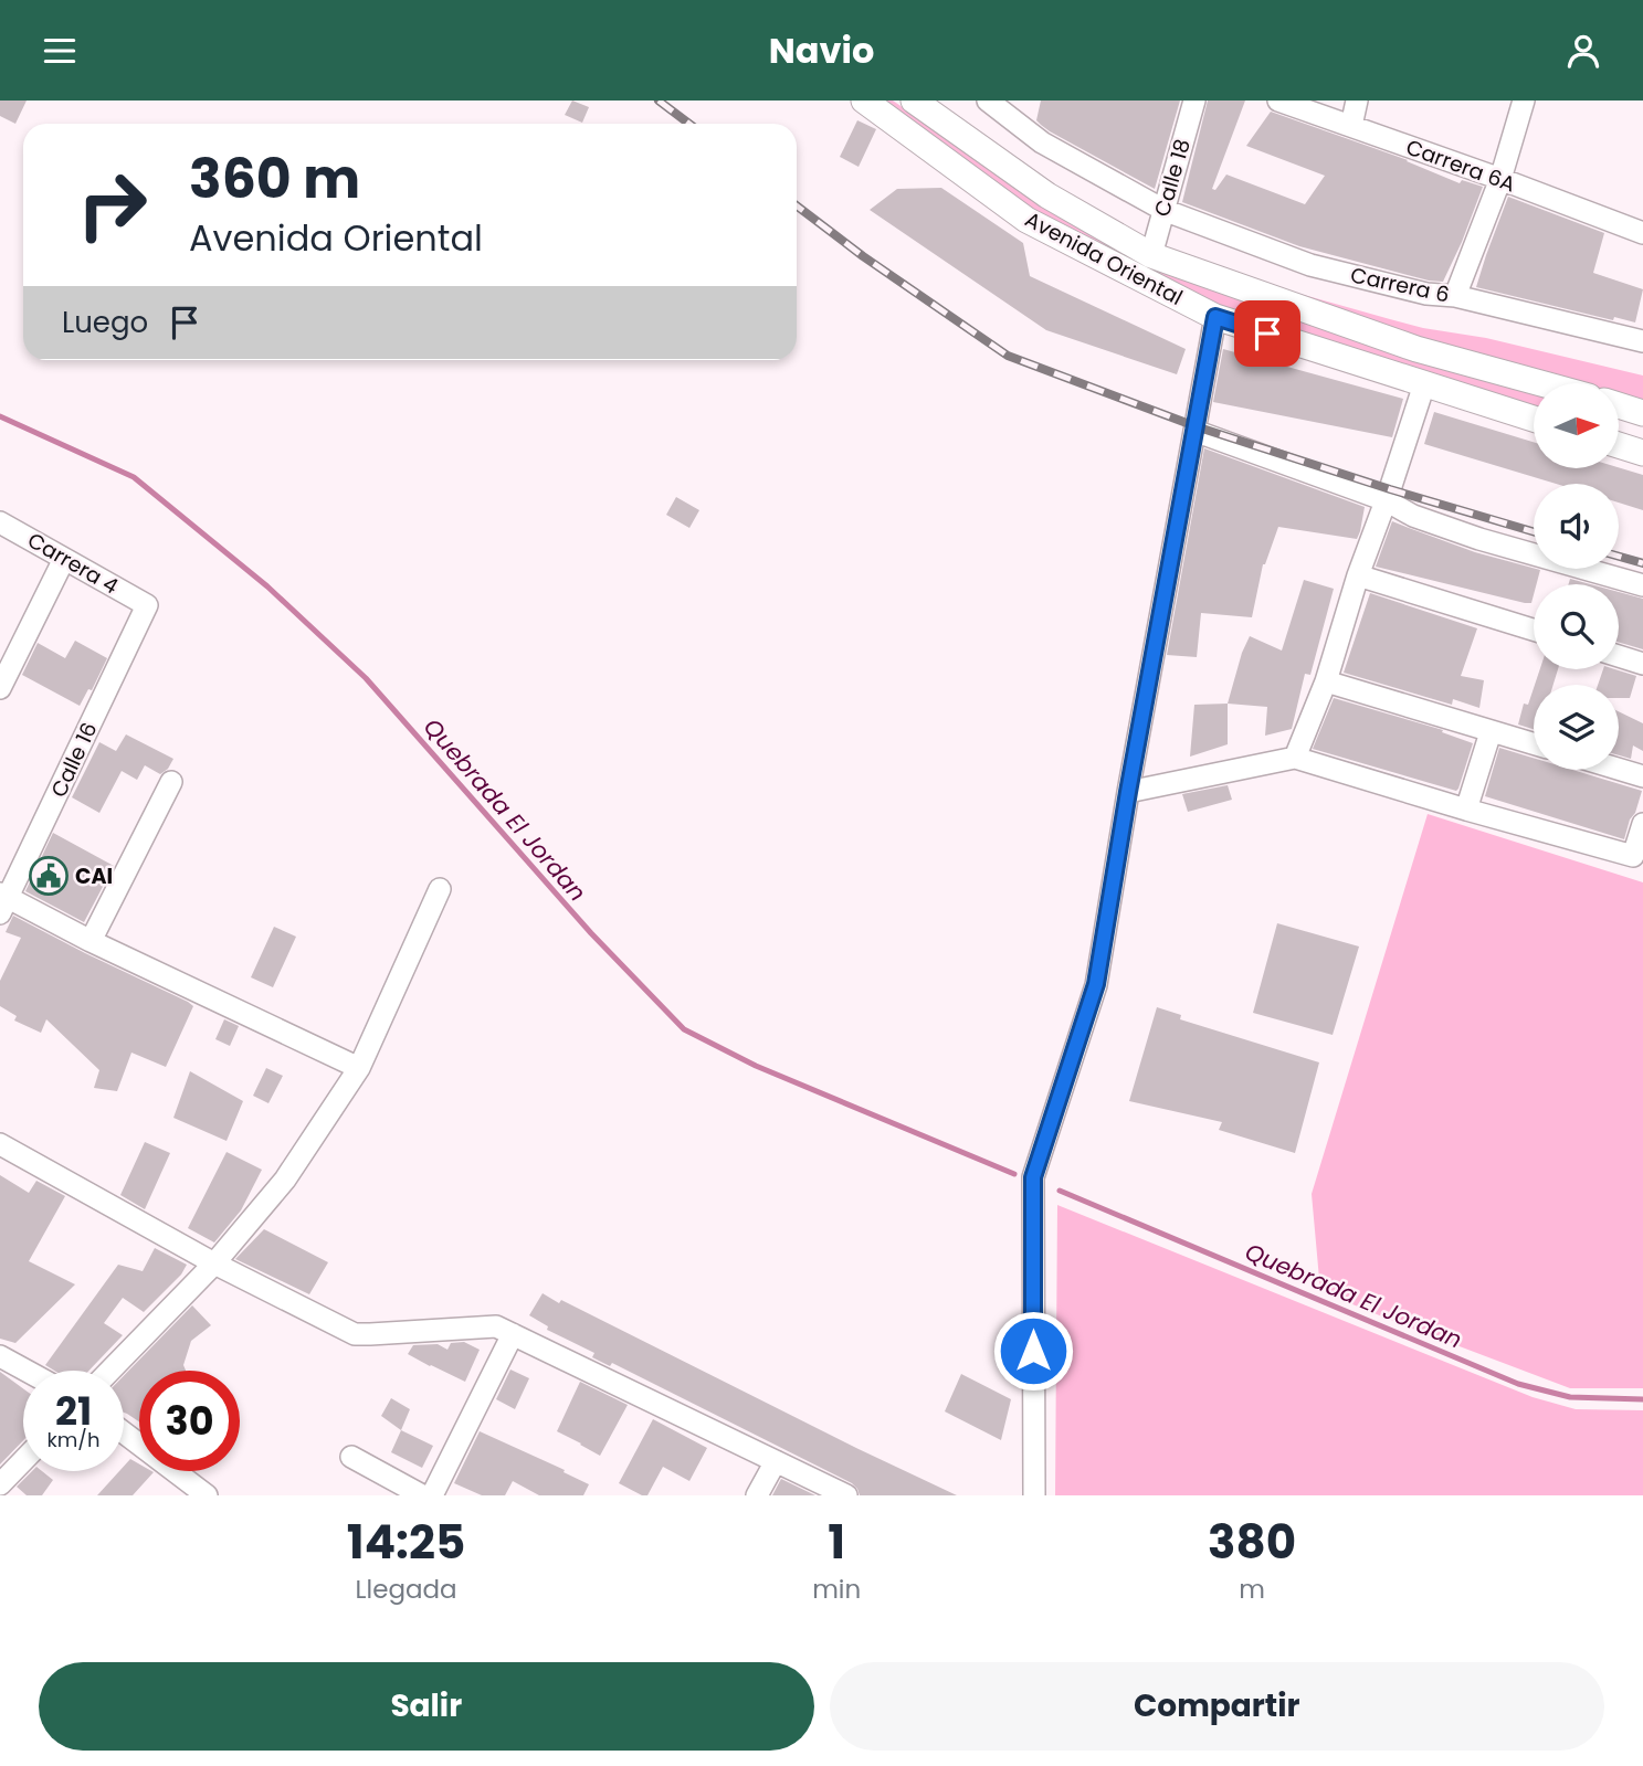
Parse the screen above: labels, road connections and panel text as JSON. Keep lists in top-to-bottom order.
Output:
{
  "streets": {
    "main road": ["Avenida Oriental"],
    "street": [
      "Carrera 6A",
      "Calle 18",
      "Carrera 6",
      "Carrera 4",
      "Calle 16"
    ]
  },
  "crossings": [
    ["Calle 18", "Avenida Oriental"],
    ["Calle 18", "Carrera 6"],
    ["Carrera 4", "Calle 16"]
  ],
  "water": ["Quebrada El Jordan"],
  "places": {
    "public building": ["CAI"]
  },
  "north": "right",
  "page": {
    "header": "Navio",
    "turn": ["360 m", "Avenida Oriental"],
    "then": "Luego",
    "speed": "21 km/h",
    "limit": "30",
    "eta": [
      "14:25",
      "Llegada",
      "1",
      "min",
      "380",
      "m"
    ],
    "buttons": ["Salir", "Compartir"]
  }
}
